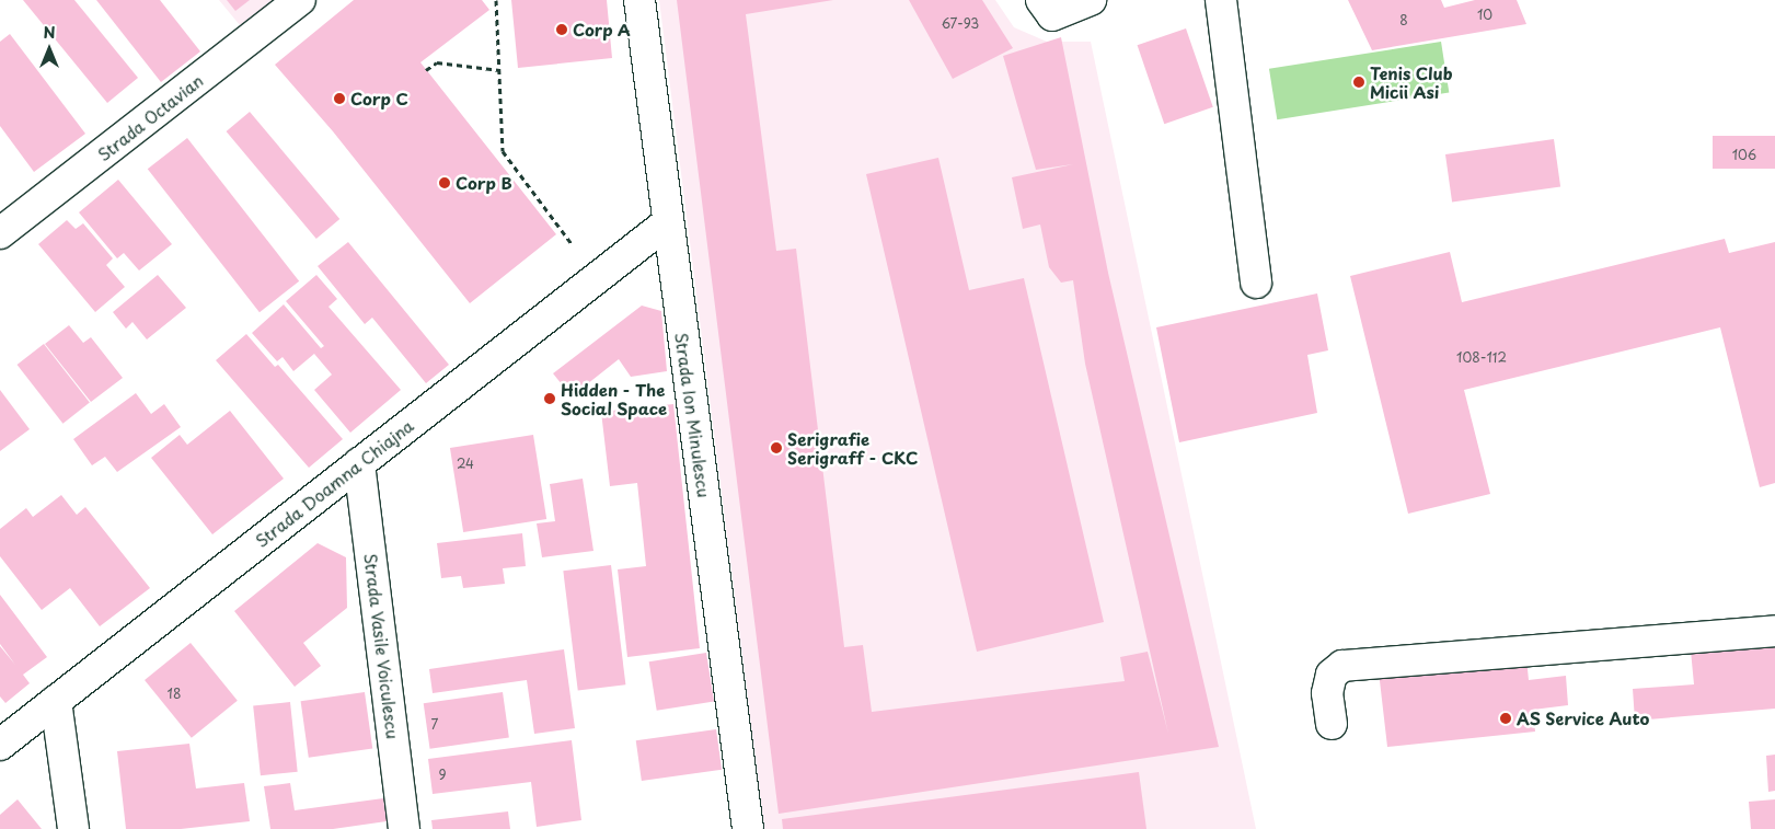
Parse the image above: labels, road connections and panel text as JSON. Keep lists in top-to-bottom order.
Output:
{
  "streets": {
    "street": [
      "Strada Octavian",
      "Strada Ion Minulescu",
      "Strada Doamna Chiajna",
      "Strada Vasile Voiculescu"
    ]
  },
  "crossings": [
    ["Strada Ion Minulescu", "Strada Doamna Chiajna"],
    ["Strada Doamna Chiajna", "Strada Vasile Voiculescu"]
  ],
  "places": [
    "Corp A",
    "Tenis Club Micii Asi",
    "Corp C",
    "Corp B",
    "Hidden - The Social Space",
    "Serigrafie Serigraff - CKC",
    "AS Service Auto"
  ],
  "house_numbers": [
    "10",
    "8",
    "67-93",
    "106",
    "108-112",
    "24",
    "18",
    "7",
    "9"
  ],
  "north": "top"
}
